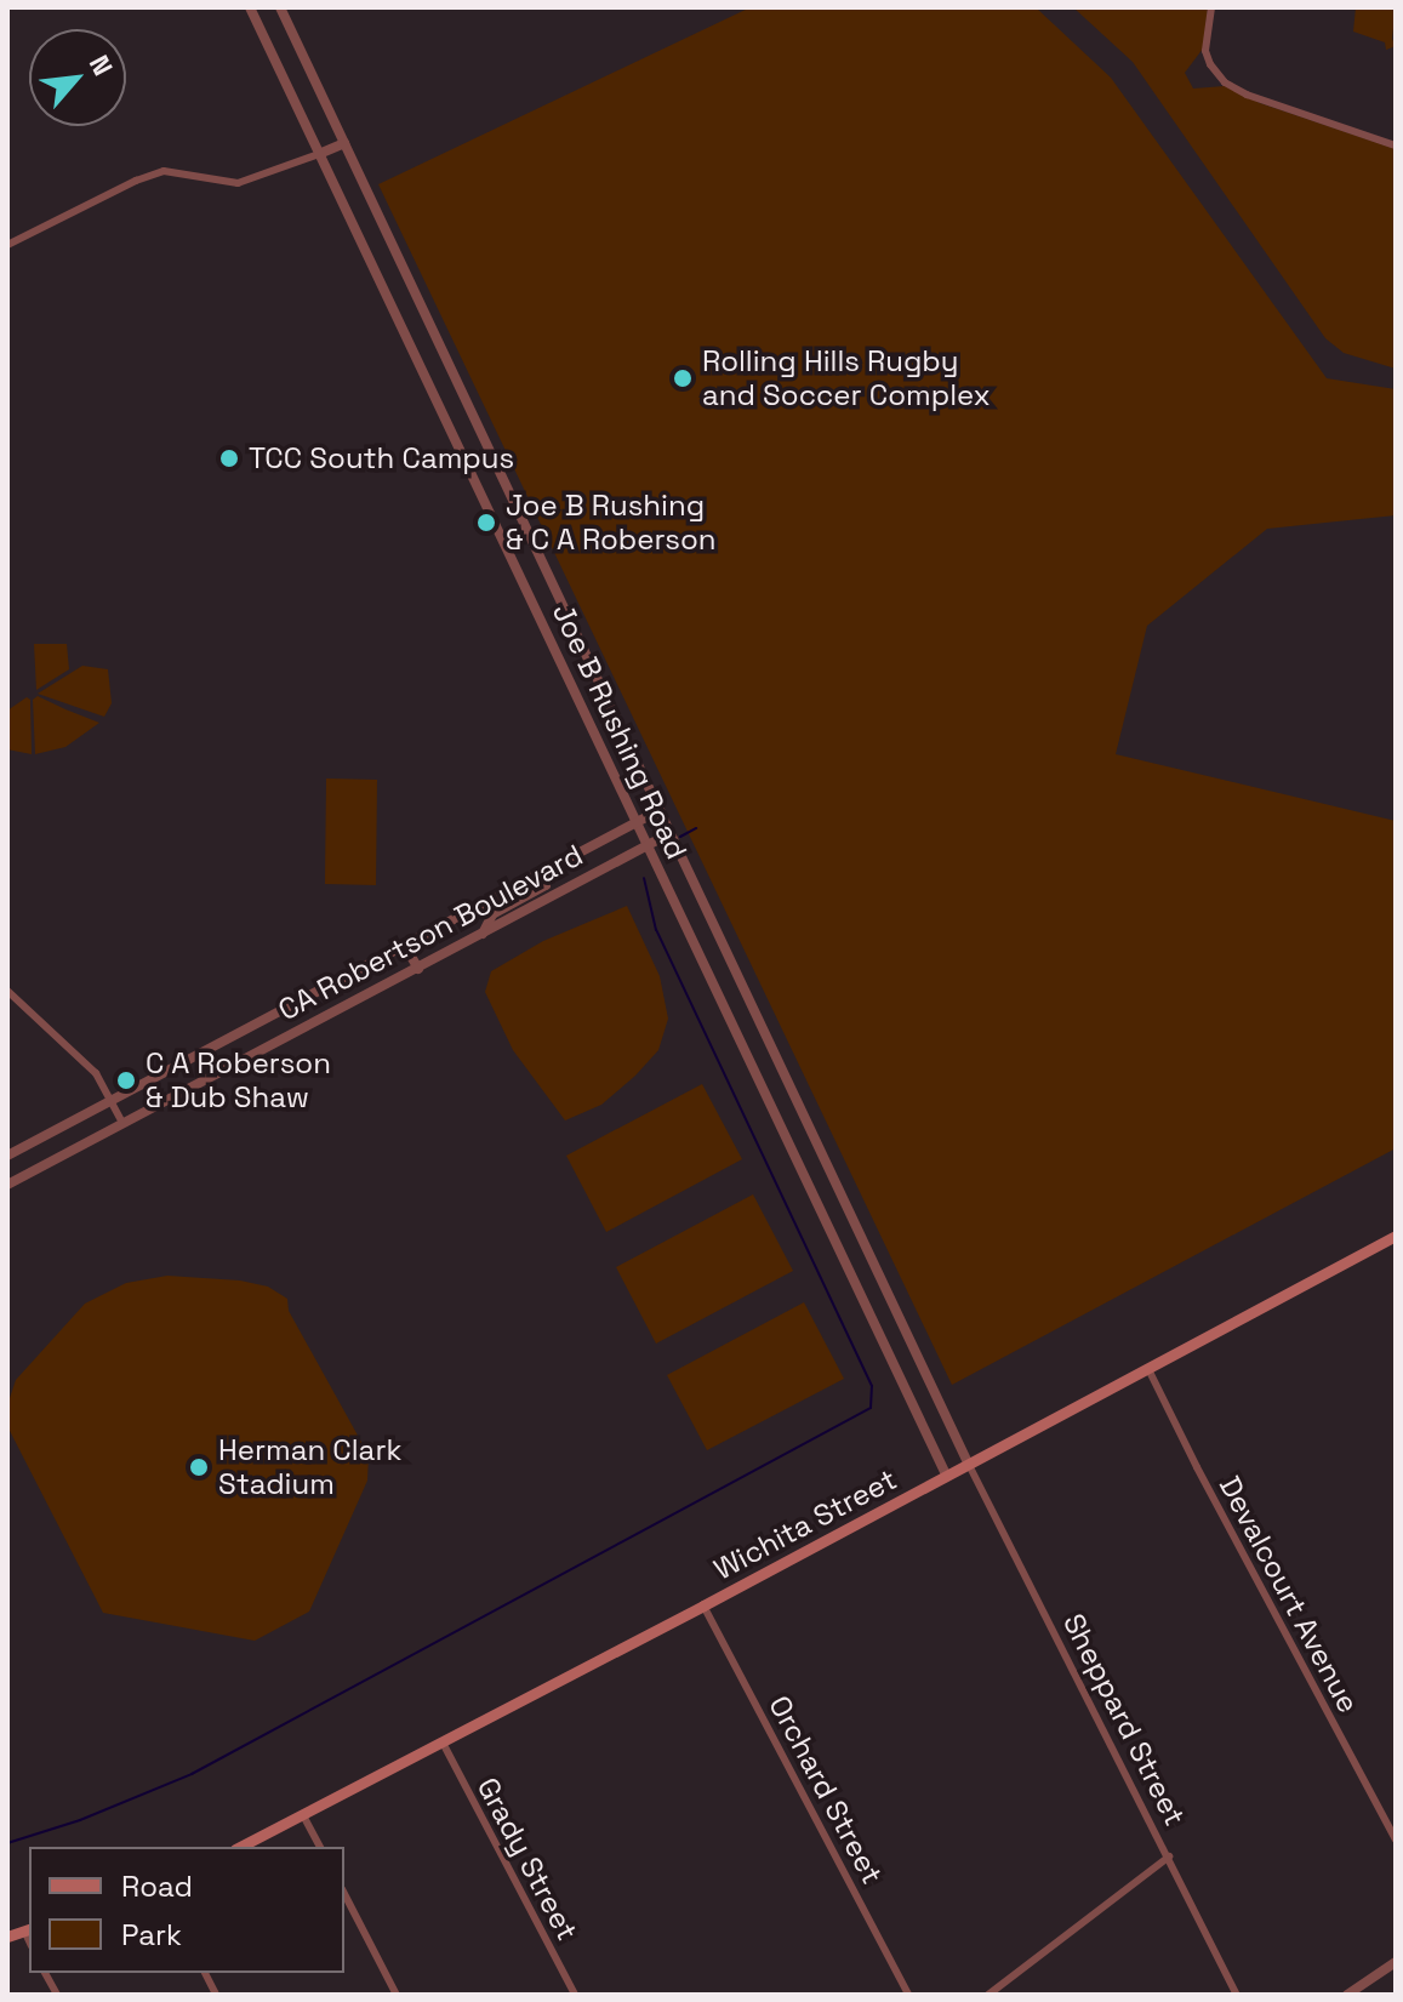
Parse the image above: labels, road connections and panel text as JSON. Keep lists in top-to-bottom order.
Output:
{
  "streets": {
    "main road": ["Wichita Street"],
    "street": [
      "Joe B Rushing Road",
      "CA Robertson Boulevard",
      "Devalcourt Avenue",
      "Sheppard Street",
      "Orchard Street",
      "Grady Street"
    ]
  },
  "crossings": [
    ["Joe B Rushing Road", "CA Robertson Boulevard"],
    ["Joe B Rushing Road", "Wichita Street"],
    ["Joe B Rushing Road", "Sheppard Street"],
    ["Wichita Street", "Devalcourt Avenue"],
    ["Wichita Street", "Sheppard Street"],
    ["Wichita Street", "Orchard Street"],
    ["Wichita Street", "Grady Street"]
  ],
  "places": [
    "Rolling Hills Rugby and Soccer Complex",
    "TCC South Campus",
    "Joe B Rushing & C A Roberson",
    "C A Roberson & Dub Shaw",
    "Herman Clark Stadium"
  ],
  "legend": ["Road", "Park"],
  "north": "top right"
}
